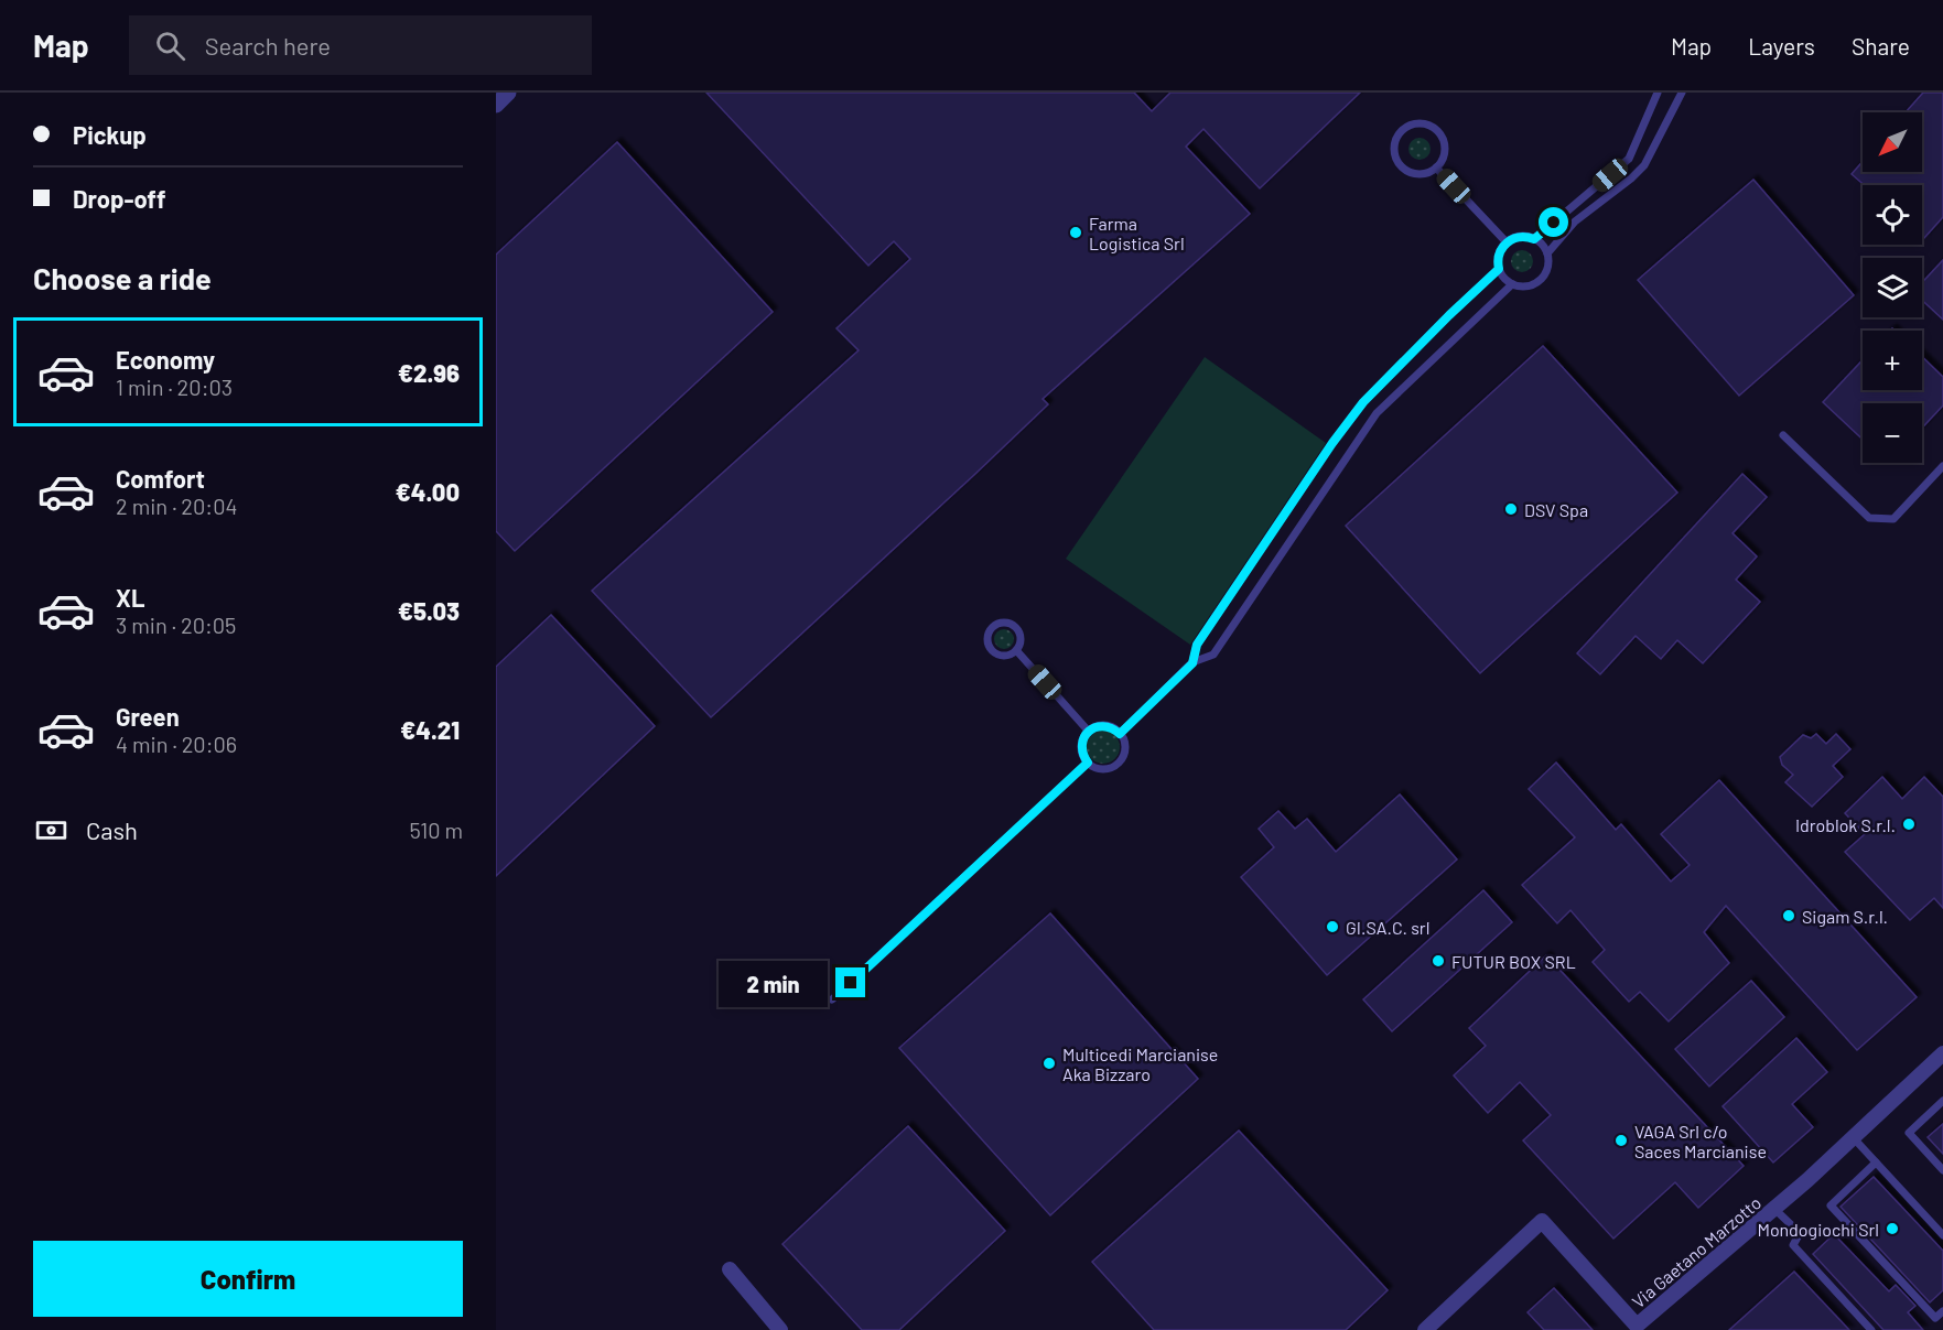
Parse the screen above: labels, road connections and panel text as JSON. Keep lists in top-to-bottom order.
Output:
{
  "streets": {
    "street": ["Via Gaetano Marzotto"]
  },
  "places": [
    "Farma Logistica Srl",
    "DSV Spa",
    "Idroblok S.r.l.",
    "Sigam S.r.l.",
    "GI.SA.C. srl",
    "FUTUR BOX SRL",
    "Multicedi Marcianise Aka Bizzaro",
    "VAGA Srl c/o Saces Marcianise",
    "Mondogiochi Srl"
  ],
  "north": "bottom left",
  "page": {
    "header": "Map",
    "search": "Search here",
    "nav": ["Map", "Layers", "Share"],
    "banner": ["Pickup", "Drop-off"],
    "map_buttons": ["+", "−"],
    "heading": "Choose a ride",
    "list": [
      {
        "name": "Economy",
        "note": "1 min · 20:03",
        "value": "€2.96"
      },
      {
        "name": "Comfort",
        "note": "2 min · 20:04",
        "value": "€4.00"
      },
      {
        "name": "XL",
        "note": "3 min · 20:05",
        "value": "€5.03"
      },
      {
        "name": "Green",
        "note": "4 min · 20:06",
        "value": "€4.21"
      }
    ],
    "pay": ["Cash", "510 m"],
    "bubble": "2 min",
    "buttons": "Confirm"
  }
}
